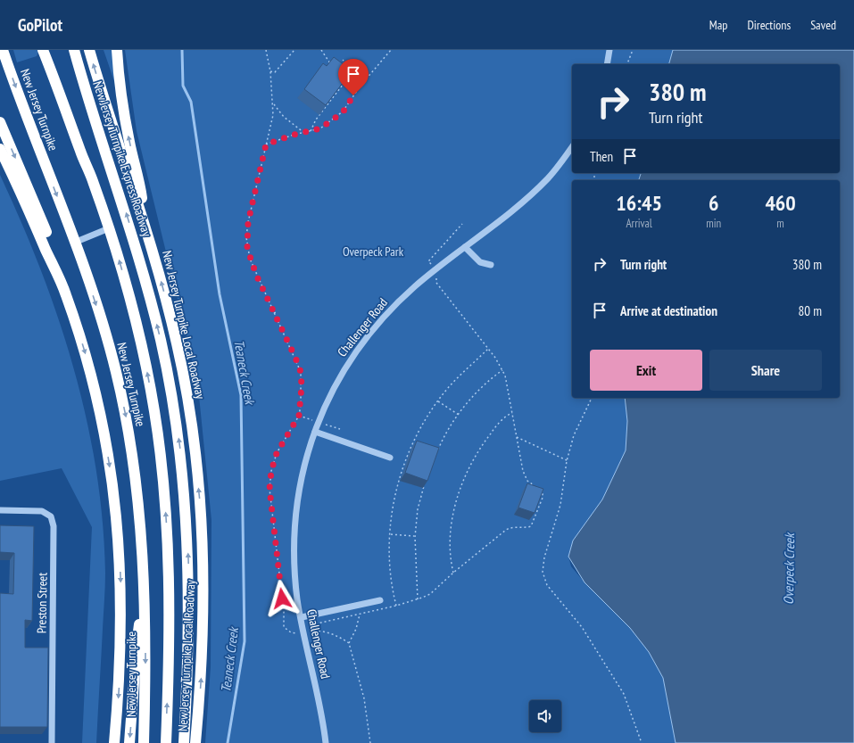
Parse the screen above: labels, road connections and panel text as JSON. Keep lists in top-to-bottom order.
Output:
{
  "streets": {
    "highway": ["New Jersey Turnpike", "New Jersey Turnpike Express Roadway", "New Jersey Turnpike Local Roadway"],
    "street": ["Challenger Road", "Preston Street"]
  },
  "water": ["Teaneck Creek", "Overpeck Creek"],
  "parks": ["Overpeck Park"],
  "page": {
    "header": "GoPilot",
    "nav": ["Map", "Directions", "Saved"],
    "turn": ["380 m", "Turn right"],
    "then": "Then",
    "eta": [
      "16:45",
      "Arrival",
      "6",
      "min",
      "460",
      "m"
    ],
    "list": [
      {
        "name": "Turn right",
        "value": "380 m"
      },
      {
        "name": "Arrive at destination",
        "value": "80 m"
      }
    ],
    "buttons": ["Exit", "Share"]
  }
}
